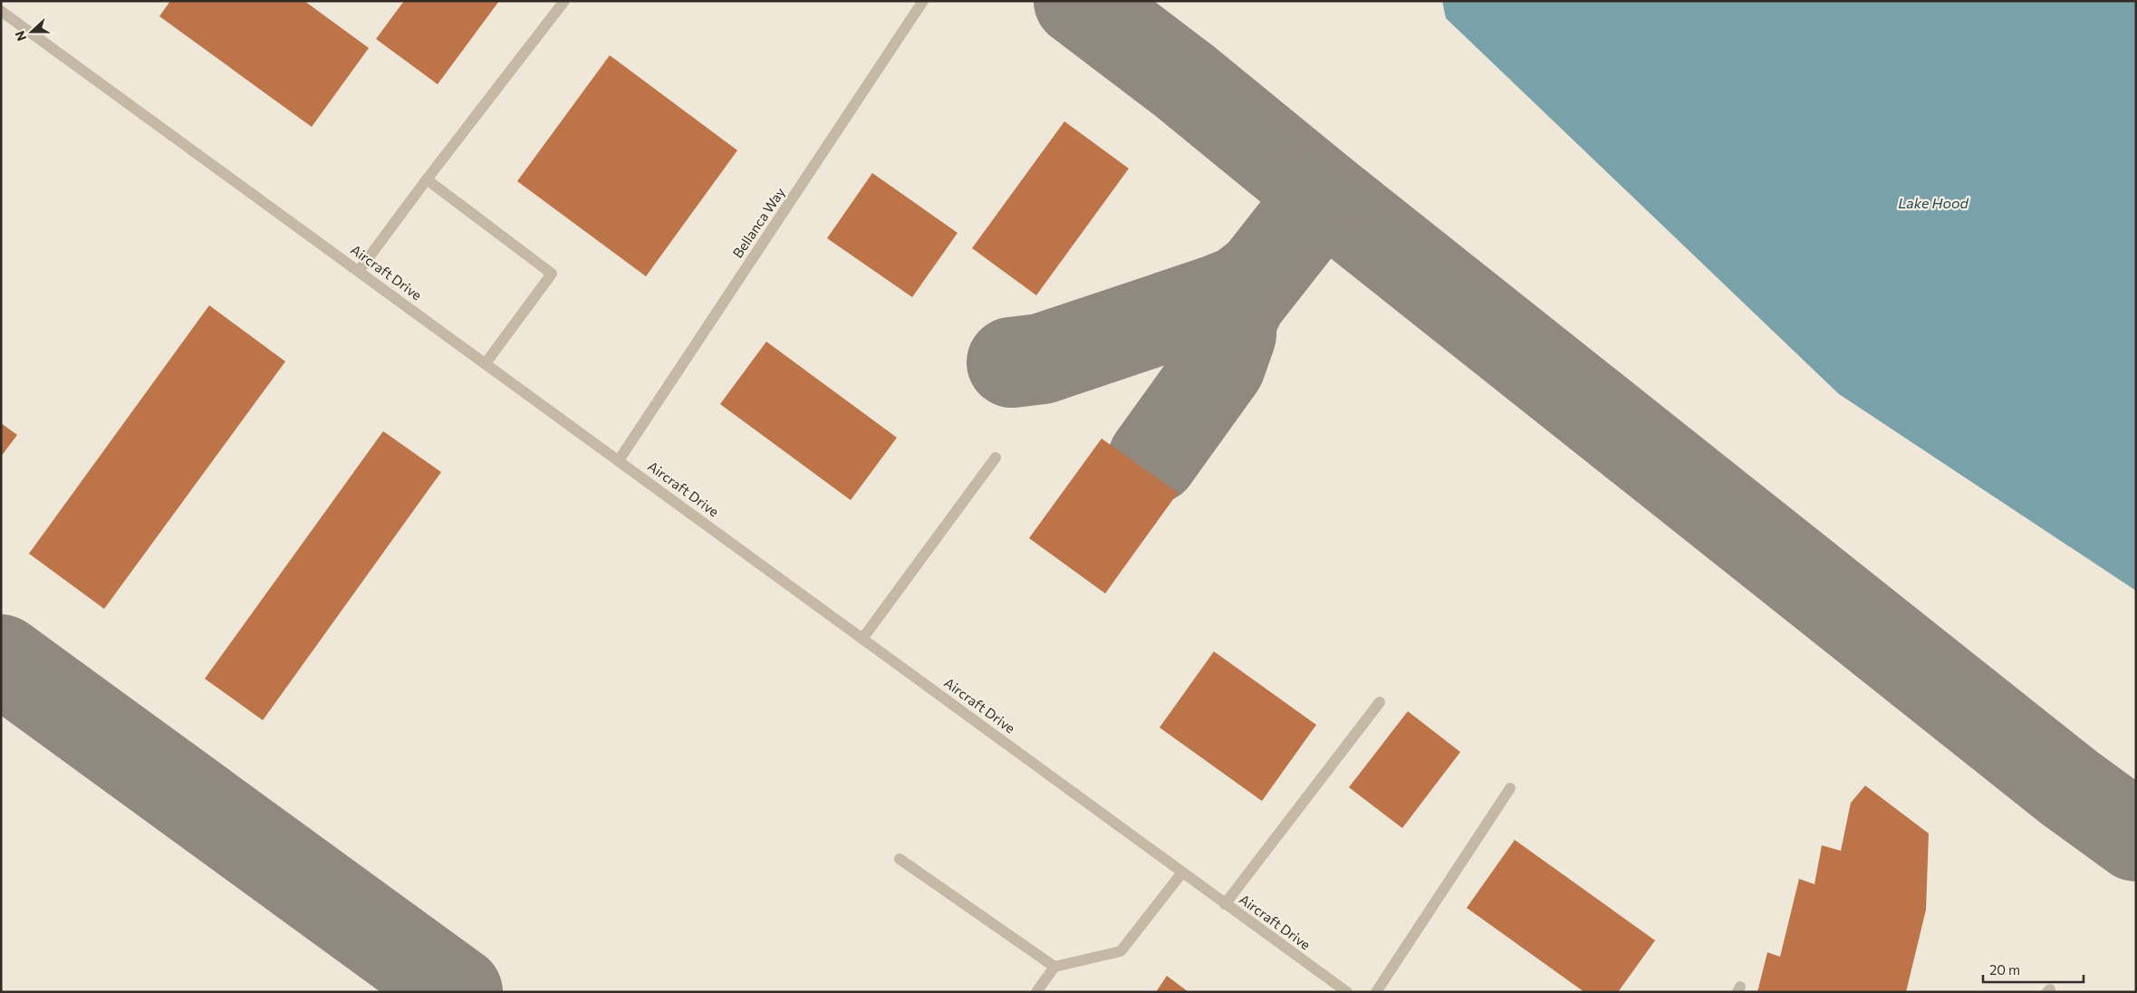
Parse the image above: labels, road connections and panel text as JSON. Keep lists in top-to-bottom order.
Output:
{
  "streets": {
    "street": ["Bellanca Way", "Aircraft Drive"]
  },
  "crossings": [
    ["Bellanca Way", "Aircraft Drive"]
  ],
  "water": ["Lake Hood"],
  "scale_bar": "20 m",
  "north": "left"
}
